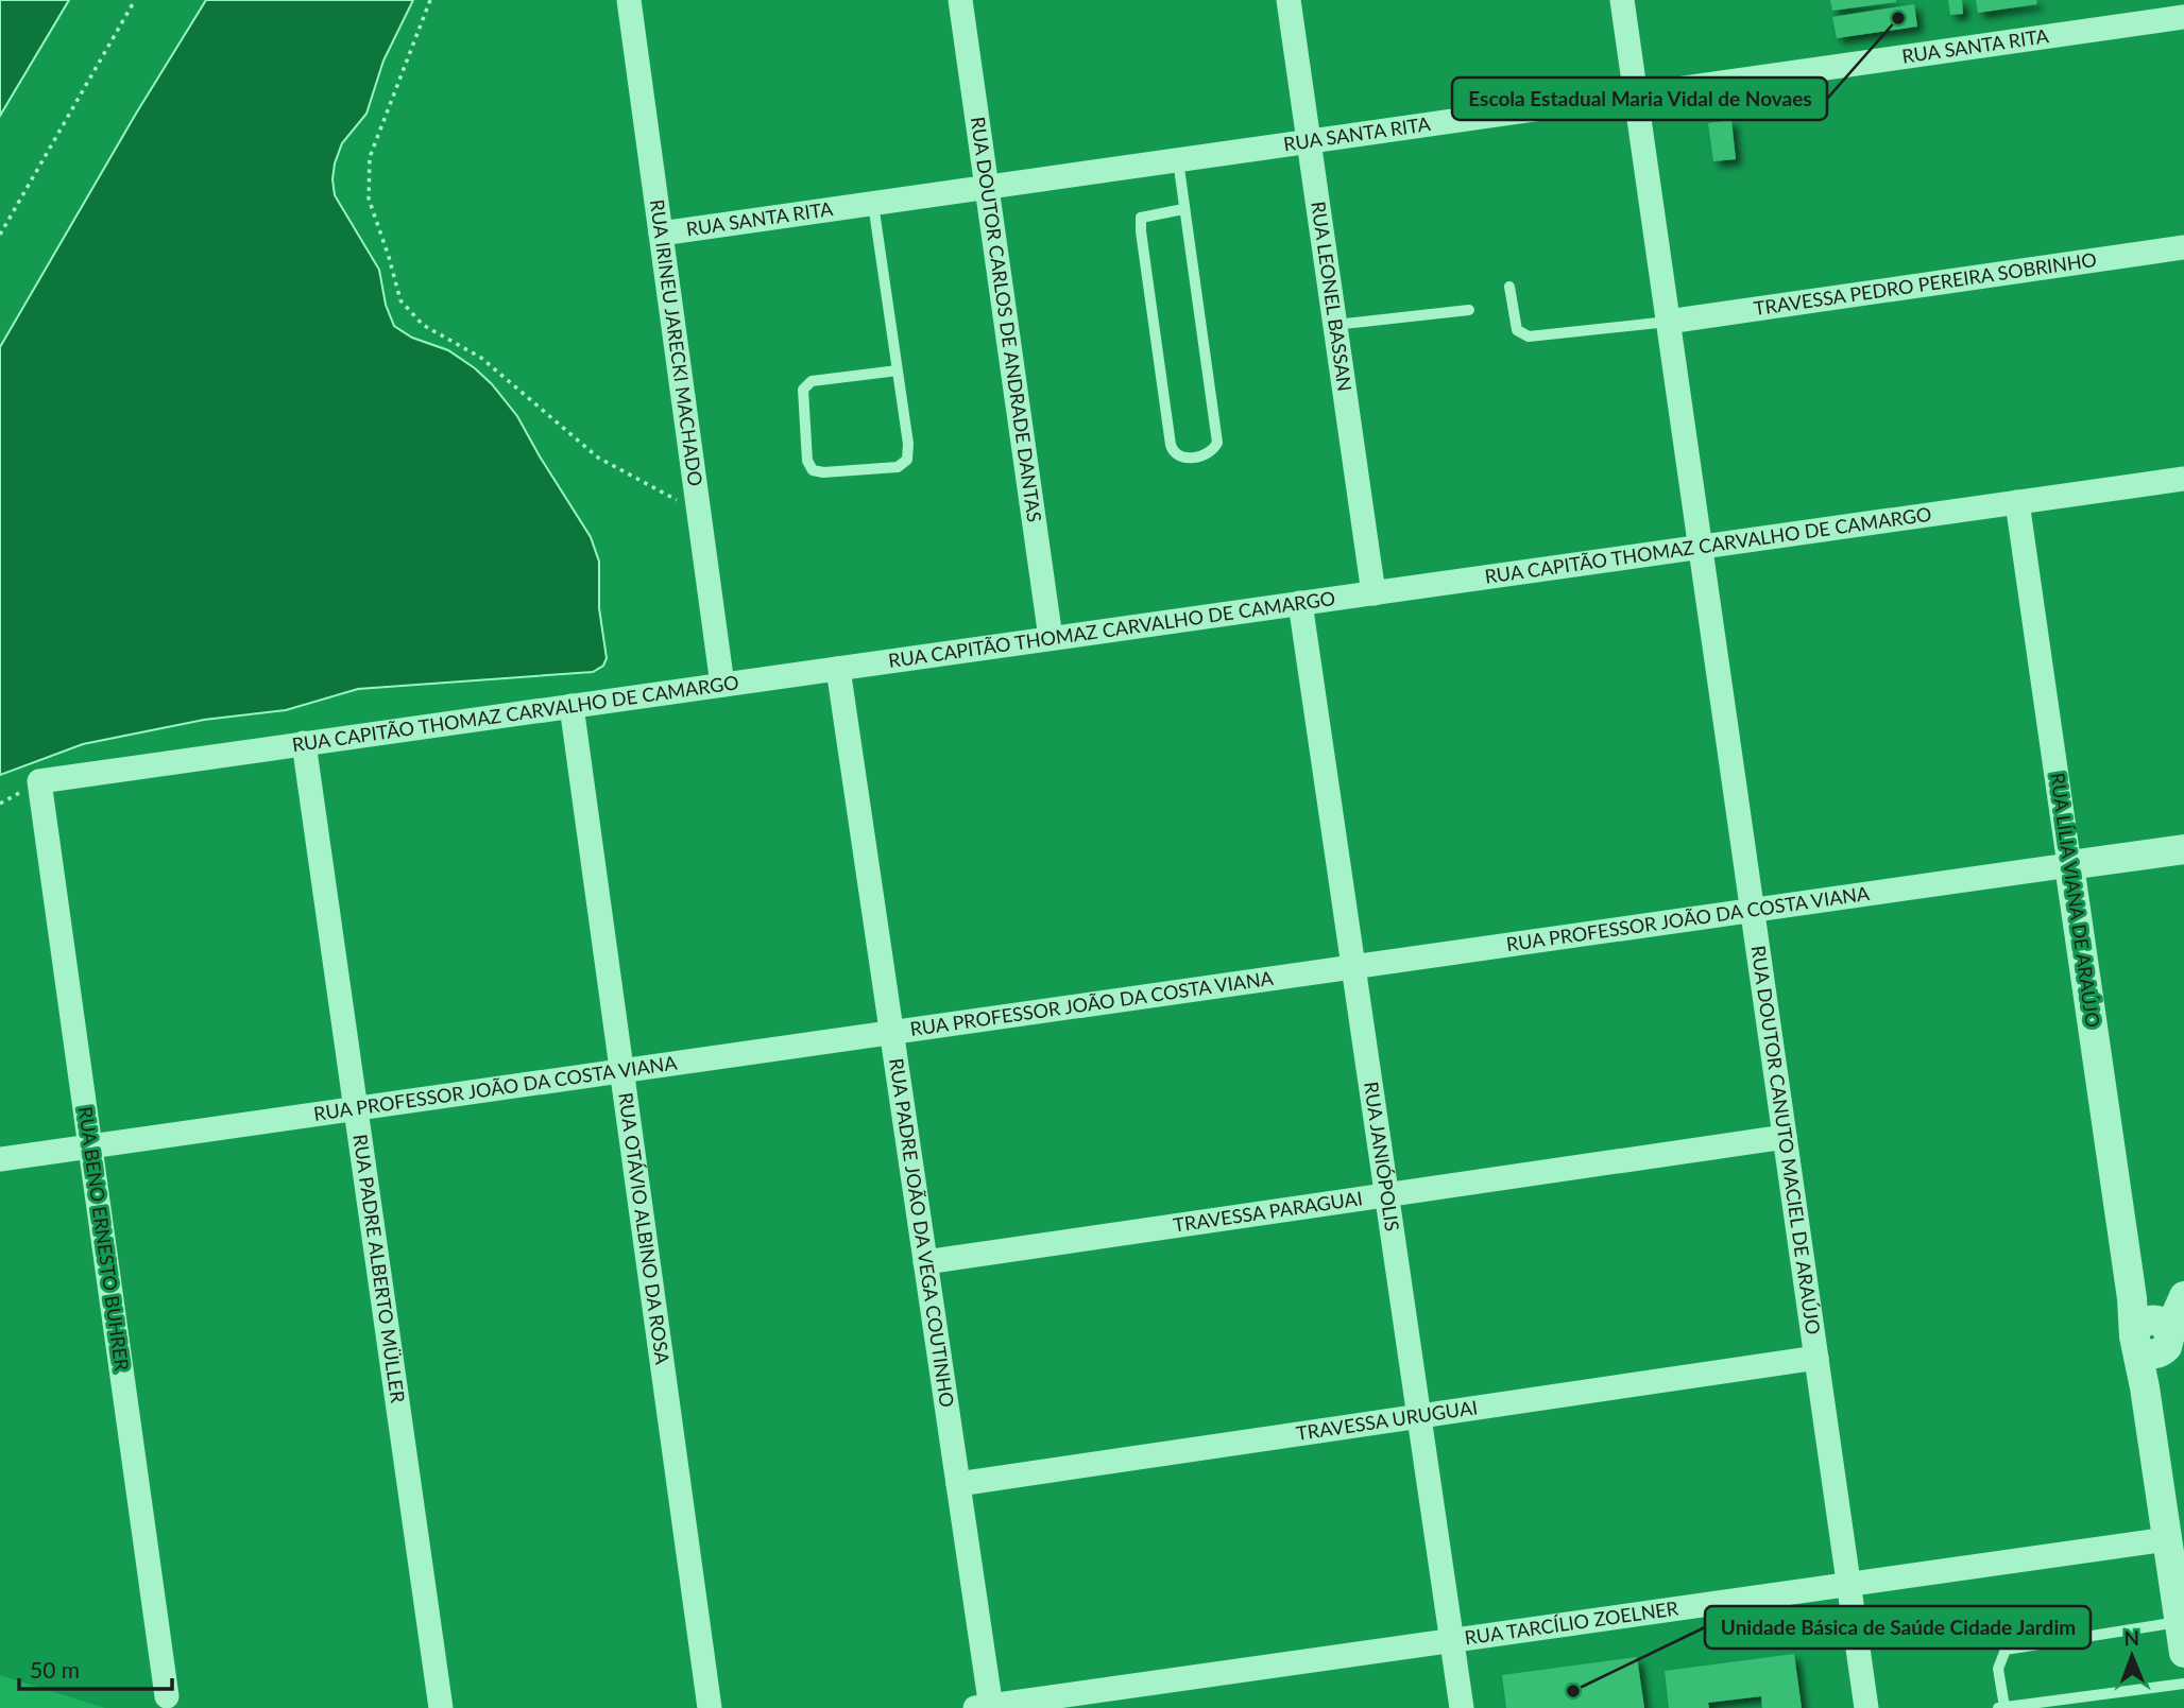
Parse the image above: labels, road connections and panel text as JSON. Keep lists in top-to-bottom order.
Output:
{
  "streets": {
    "street": [
      "RUA SANTA RITA",
      "TRAVESSA PEDRO PEREIRA SOBRINHO",
      "RUA LEONEL BASSAN",
      "RUA DOUTOR CARLOS DE ANDRADE DANTAS",
      "RUA IRINEU JARECKI MACHADO",
      "RUA CAPITÃO THOMAZ CARVALHO DE CAMARGO",
      "RUA LÍLIA VIANA DE ARAÚJO",
      "RUA PROFESSOR JOÃO DA COSTA VIANA",
      "RUA DOUTOR CANUTO MACIEL DE ARAÚJO",
      "RUA JANIÓPOLIS",
      "TRAVESSA PARAGUAI",
      "RUA OTÁVIO ALBINO DA ROSA",
      "RUA PADRE JOÃO DA VEGA COUTINHO",
      "RUA BENO ERNESTO BUHRER",
      "RUA PADRE ALBERTO MÜLLER",
      "TRAVESSA URUGUAI",
      "RUA TARCÍLIO ZOELNER"
    ]
  },
  "crossings": [
    ["RUA SANTA RITA", "RUA LEONEL BASSAN"],
    ["RUA SANTA RITA", "RUA DOUTOR CARLOS DE ANDRADE DANTAS"],
    ["RUA SANTA RITA", "RUA IRINEU JARECKI MACHADO"],
    ["RUA SANTA RITA", "RUA DOUTOR CANUTO MACIEL DE ARAÚJO"],
    ["TRAVESSA PEDRO PEREIRA SOBRINHO", "RUA DOUTOR CANUTO MACIEL DE ARAÚJO"],
    ["RUA LEONEL BASSAN", "RUA CAPITÃO THOMAZ CARVALHO DE CAMARGO"],
    ["RUA DOUTOR CARLOS DE ANDRADE DANTAS", "RUA CAPITÃO THOMAZ CARVALHO DE CAMARGO"],
    ["RUA IRINEU JARECKI MACHADO", "RUA CAPITÃO THOMAZ CARVALHO DE CAMARGO"],
    ["RUA CAPITÃO THOMAZ CARVALHO DE CAMARGO", "RUA LÍLIA VIANA DE ARAÚJO"],
    ["RUA CAPITÃO THOMAZ CARVALHO DE CAMARGO", "RUA DOUTOR CANUTO MACIEL DE ARAÚJO"],
    ["RUA CAPITÃO THOMAZ CARVALHO DE CAMARGO", "RUA JANIÓPOLIS"],
    ["RUA CAPITÃO THOMAZ CARVALHO DE CAMARGO", "RUA OTÁVIO ALBINO DA ROSA"],
    ["RUA CAPITÃO THOMAZ CARVALHO DE CAMARGO", "RUA PADRE JOÃO DA VEGA COUTINHO"],
    ["RUA CAPITÃO THOMAZ CARVALHO DE CAMARGO", "RUA BENO ERNESTO BUHRER"],
    ["RUA CAPITÃO THOMAZ CARVALHO DE CAMARGO", "RUA PADRE ALBERTO MÜLLER"],
    ["RUA LÍLIA VIANA DE ARAÚJO", "RUA PROFESSOR JOÃO DA COSTA VIANA"],
    ["RUA LÍLIA VIANA DE ARAÚJO", "RUA TARCÍLIO ZOELNER"],
    ["RUA PROFESSOR JOÃO DA COSTA VIANA", "RUA DOUTOR CANUTO MACIEL DE ARAÚJO"],
    ["RUA PROFESSOR JOÃO DA COSTA VIANA", "RUA JANIÓPOLIS"],
    ["RUA PROFESSOR JOÃO DA COSTA VIANA", "RUA OTÁVIO ALBINO DA ROSA"],
    ["RUA PROFESSOR JOÃO DA COSTA VIANA", "RUA PADRE JOÃO DA VEGA COUTINHO"],
    ["RUA PROFESSOR JOÃO DA COSTA VIANA", "RUA BENO ERNESTO BUHRER"],
    ["RUA PROFESSOR JOÃO DA COSTA VIANA", "RUA PADRE ALBERTO MÜLLER"],
    ["RUA DOUTOR CANUTO MACIEL DE ARAÚJO", "TRAVESSA PARAGUAI"],
    ["RUA DOUTOR CANUTO MACIEL DE ARAÚJO", "TRAVESSA URUGUAI"],
    ["RUA DOUTOR CANUTO MACIEL DE ARAÚJO", "RUA TARCÍLIO ZOELNER"],
    ["RUA JANIÓPOLIS", "TRAVESSA PARAGUAI"],
    ["RUA JANIÓPOLIS", "TRAVESSA URUGUAI"],
    ["RUA JANIÓPOLIS", "RUA TARCÍLIO ZOELNER"],
    ["TRAVESSA PARAGUAI", "RUA PADRE JOÃO DA VEGA COUTINHO"],
    ["RUA PADRE JOÃO DA VEGA COUTINHO", "TRAVESSA URUGUAI"],
    ["RUA PADRE JOÃO DA VEGA COUTINHO", "RUA TARCÍLIO ZOELNER"]
  ],
  "places": ["Escola Estadual Maria Vidal de Novaes", "Unidade Básica de Saúde Cidade Jardim"],
  "scale_bar": "50 m",
  "north": "top"
}
